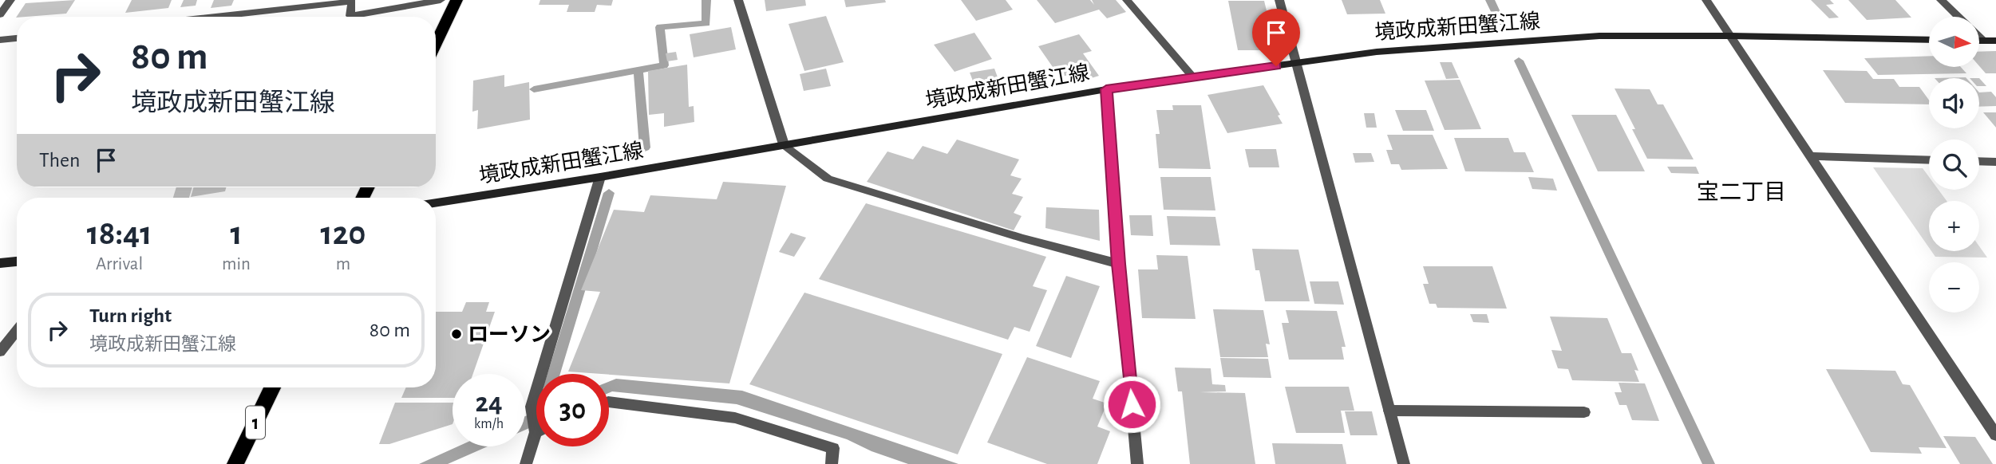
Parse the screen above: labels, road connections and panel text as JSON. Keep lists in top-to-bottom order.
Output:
{
  "streets": {
    "highway": ["1"],
    "main road": ["境政成新田蟹江線"]
  },
  "districts": ["宝二丁目"],
  "places": ["ローソン"],
  "north": "right",
  "page": {
    "map_buttons": ["+", "−"],
    "turn": ["80 m", "境政成新田蟹江線"],
    "then": "Then",
    "eta": [
      "18:41",
      "Arrival",
      "1",
      "min",
      "120",
      "m"
    ],
    "list": [
      {
        "name": "Turn right",
        "note": "境政成新田蟹江線",
        "value": "80 m"
      }
    ],
    "speed": "24 km/h",
    "limit": "30"
  }
}
